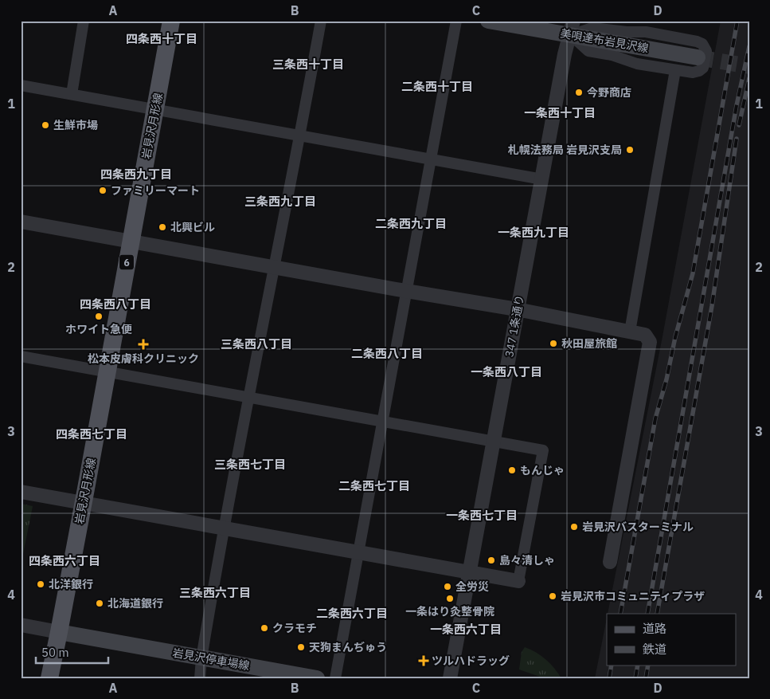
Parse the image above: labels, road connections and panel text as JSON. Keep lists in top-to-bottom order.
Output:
{
  "streets": {
    "main road": [
      "美唄達布岩見沢線",
      "岩見沢月形線",
      "6",
      "岩見沢停車場線"
    ],
    "street": ["347 1条通り"]
  },
  "crossings": [
    ["美唄達布岩見沢線", "347 1条通り"],
    ["岩見沢月形線", "岩見沢停車場線"]
  ],
  "districts": [
    "四条西十丁目",
    "三条西十丁目",
    "二条西十丁目",
    "一条西十丁目",
    "四条西九丁目",
    "三条西九丁目",
    "二条西九丁目",
    "一条西九丁目",
    "四条西八丁目",
    "三条西八丁目",
    "二条西八丁目",
    "一条西八丁目",
    "四条西七丁目",
    "三条西七丁目",
    "二条西七丁目",
    "一条西七丁目",
    "四条西六丁目",
    "三条西六丁目",
    "二条西六丁目",
    "一条西六丁目"
  ],
  "places": {
    "other": [
      "今野商店",
      "生鮮市場",
      "札幌法務局 岩見沢支局",
      "ファミリーマート",
      "北興ビル",
      "ホワイト急便",
      "秋田屋旅館",
      "もんじゃ",
      "岩見沢バスターミナル",
      "島々清しゃ",
      "北洋銀行",
      "全労災",
      "岩見沢市コミュニティプラザ",
      "一条はり灸整骨院",
      "北海道銀行",
      "クラモチ",
      "天狗まんぢゅう"
    ],
    "health": ["松本皮膚科クリニック", "ツルハドラッグ"]
  },
  "legend": ["道路", "鉄道"],
  "scale_bar": "50 m",
  "grid": {
    "columns": [
      "A",
      "B",
      "C",
      "D"
    ],
    "rows": [
      "1",
      "2",
      "3",
      "4"
    ]
  }
}
